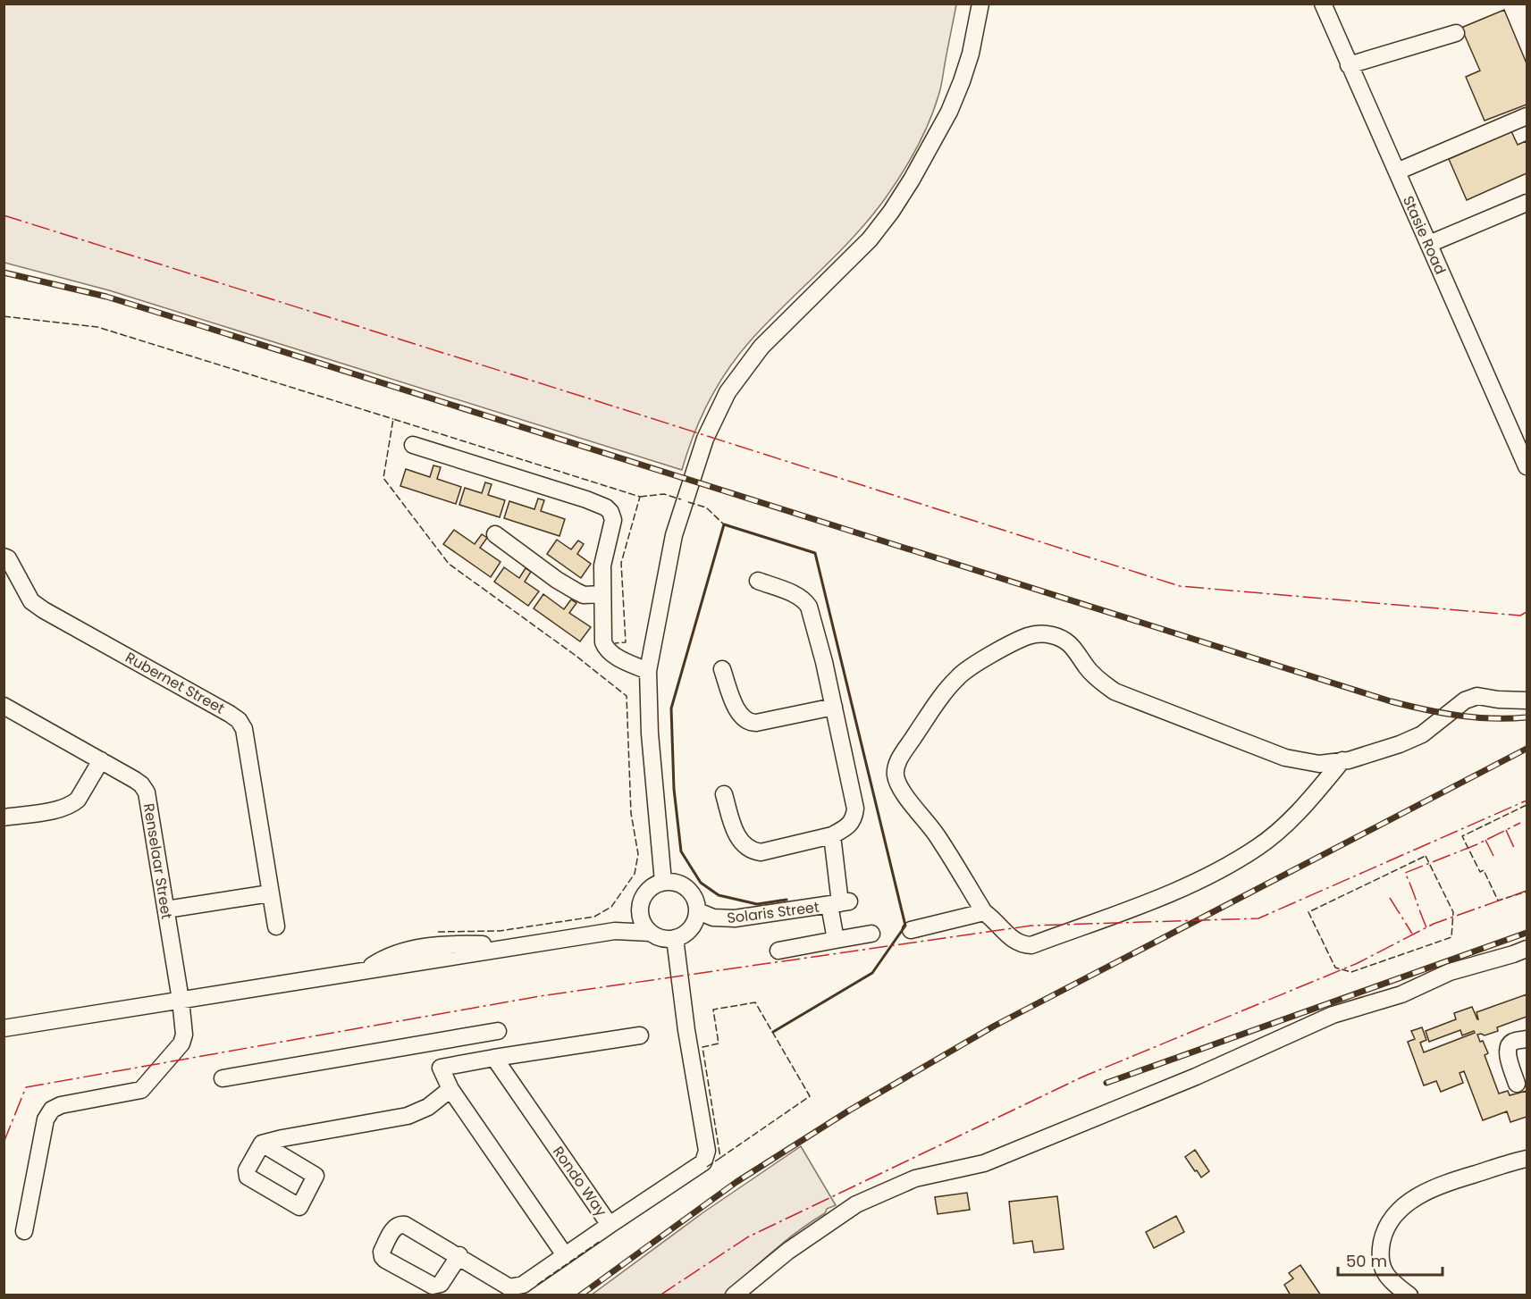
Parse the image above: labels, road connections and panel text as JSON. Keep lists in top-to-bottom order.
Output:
{
  "streets": {
    "street": [
      "Stasie Road",
      "Rubernet Street",
      "Renselaar Street",
      "Solaris Street",
      "Rondo Way"
    ]
  },
  "crossings": [
    ["Solaris Street", "Rondo Way"]
  ],
  "scale_bar": "50 m"
}
